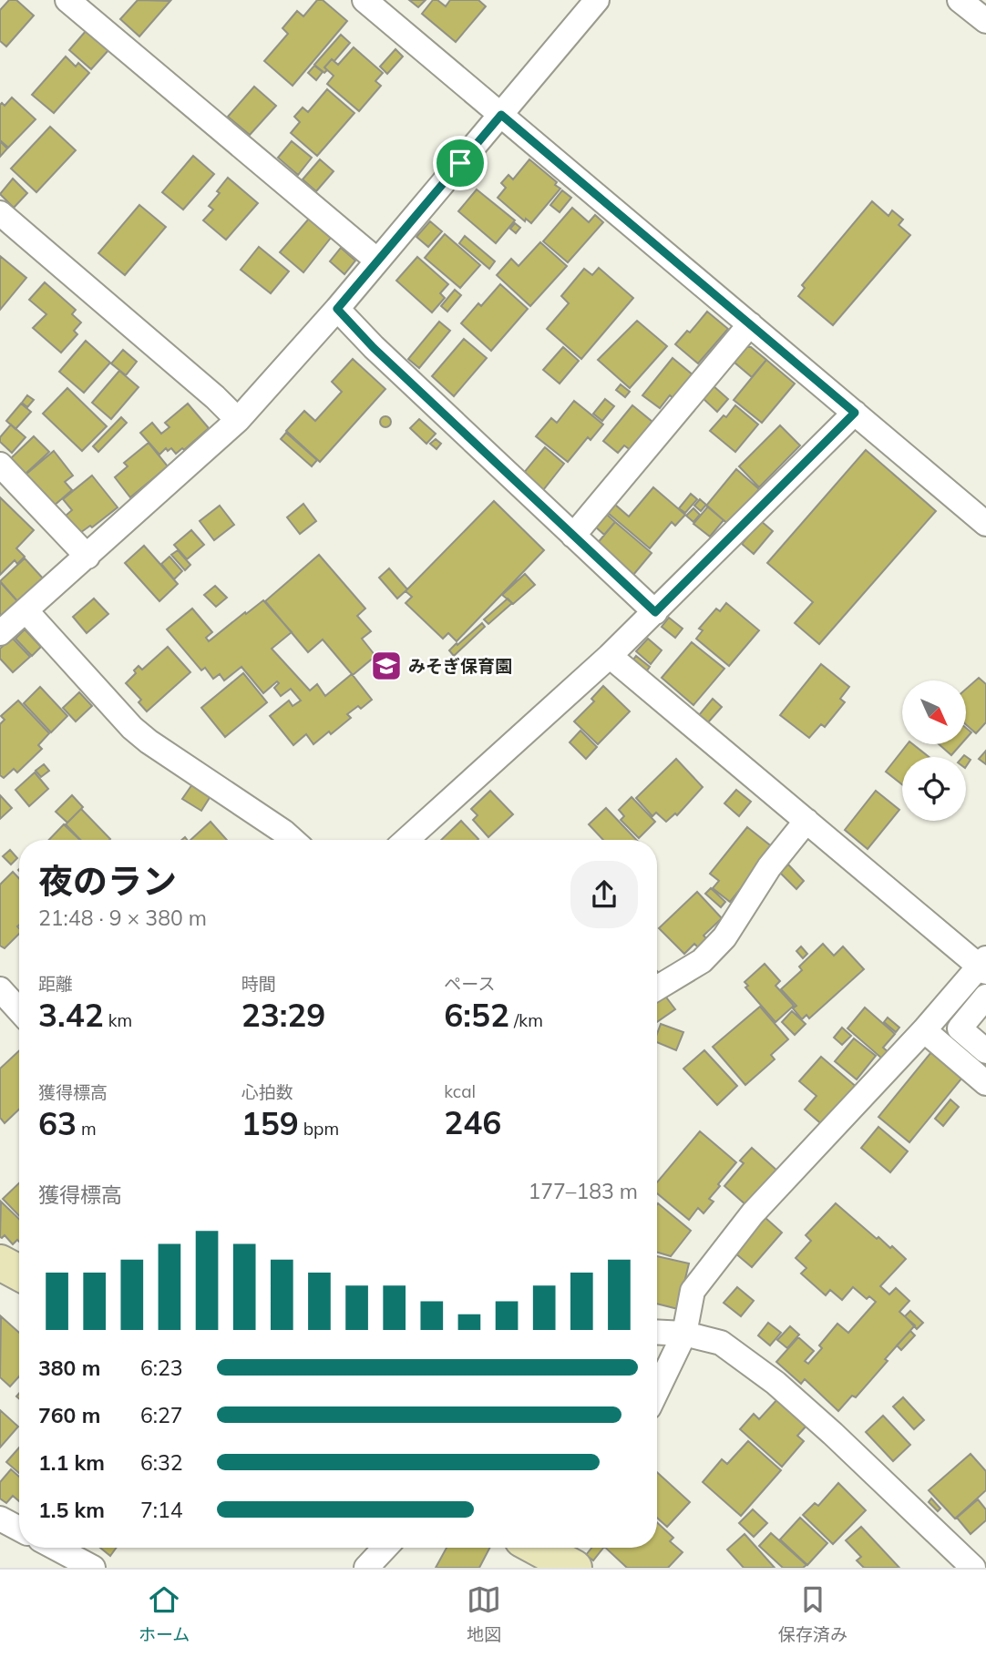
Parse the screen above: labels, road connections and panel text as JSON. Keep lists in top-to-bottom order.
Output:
{
  "places": {
    "school or university": ["みそぎ保育園"]
  },
  "north": "bottom right",
  "page": {
    "heading": ["夜のラン", "21:48 · 9 × 380 m"],
    "stats": [
      ["距離", "3.42 km"],
      ["時間", "23:29"],
      ["ペース", "6:52 /km"],
      ["獲得標高", "63 m"],
      ["心拍数", "159 bpm"],
      ["kcal", "246"]
    ],
    "chart": ["獲得標高", "177–183 m"],
    "list": [
      {
        "name": "380 m",
        "note": "6:23"
      },
      {
        "name": "760 m",
        "note": "6:27"
      },
      {
        "name": "1.1 km",
        "note": "6:32"
      },
      {
        "name": "1.5 km",
        "note": "7:14"
      }
    ],
    "tabs": ["ホーム", "地図", "保存済み"]
  }
}
